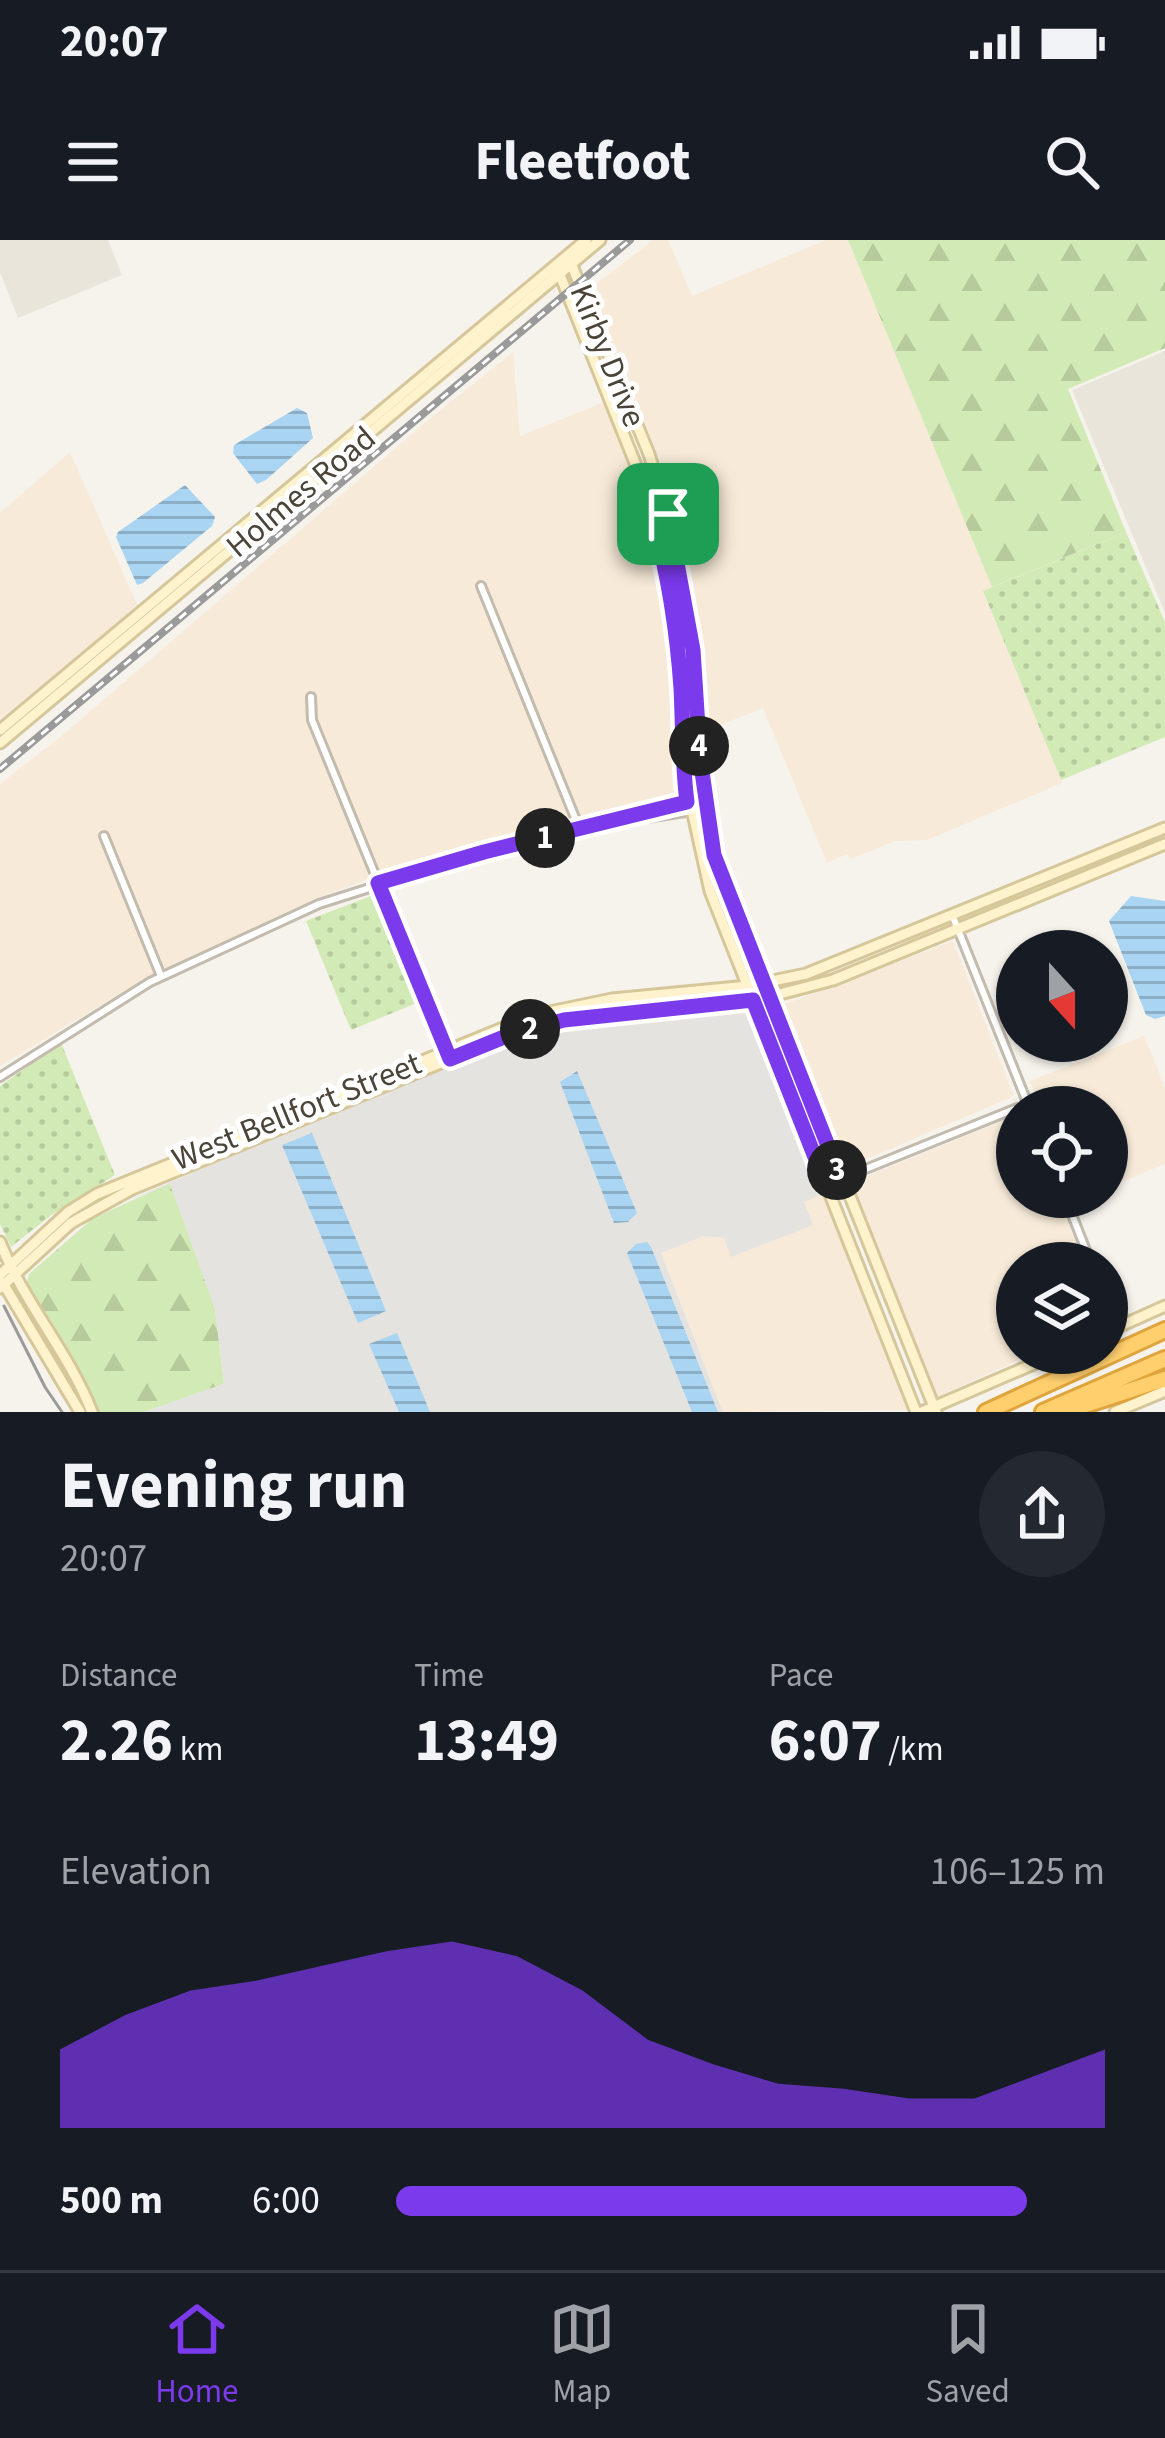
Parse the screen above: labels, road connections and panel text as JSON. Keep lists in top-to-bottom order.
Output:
{
  "streets": {
    "main road": ["Kirby Drive", "Holmes Road", "West Bellfort Street"]
  },
  "crossings": [
    ["Kirby Drive", "Holmes Road"],
    ["Kirby Drive", "West Bellfort Street"]
  ],
  "north": "bottom",
  "page": {
    "status": "20:07",
    "header": "Fleetfoot",
    "pins": [
      "4",
      "1",
      "2",
      "3"
    ],
    "heading": ["Evening run", "20:07"],
    "stats": [
      ["Distance", "2.26 km"],
      ["Time", "13:49"],
      ["Pace", "6:07 /km"]
    ],
    "chart": ["Elevation", "106–125 m"],
    "list": [
      {
        "name": "500 m",
        "note": "6:00"
      }
    ],
    "tabs": ["Home", "Map", "Saved"]
  }
}
